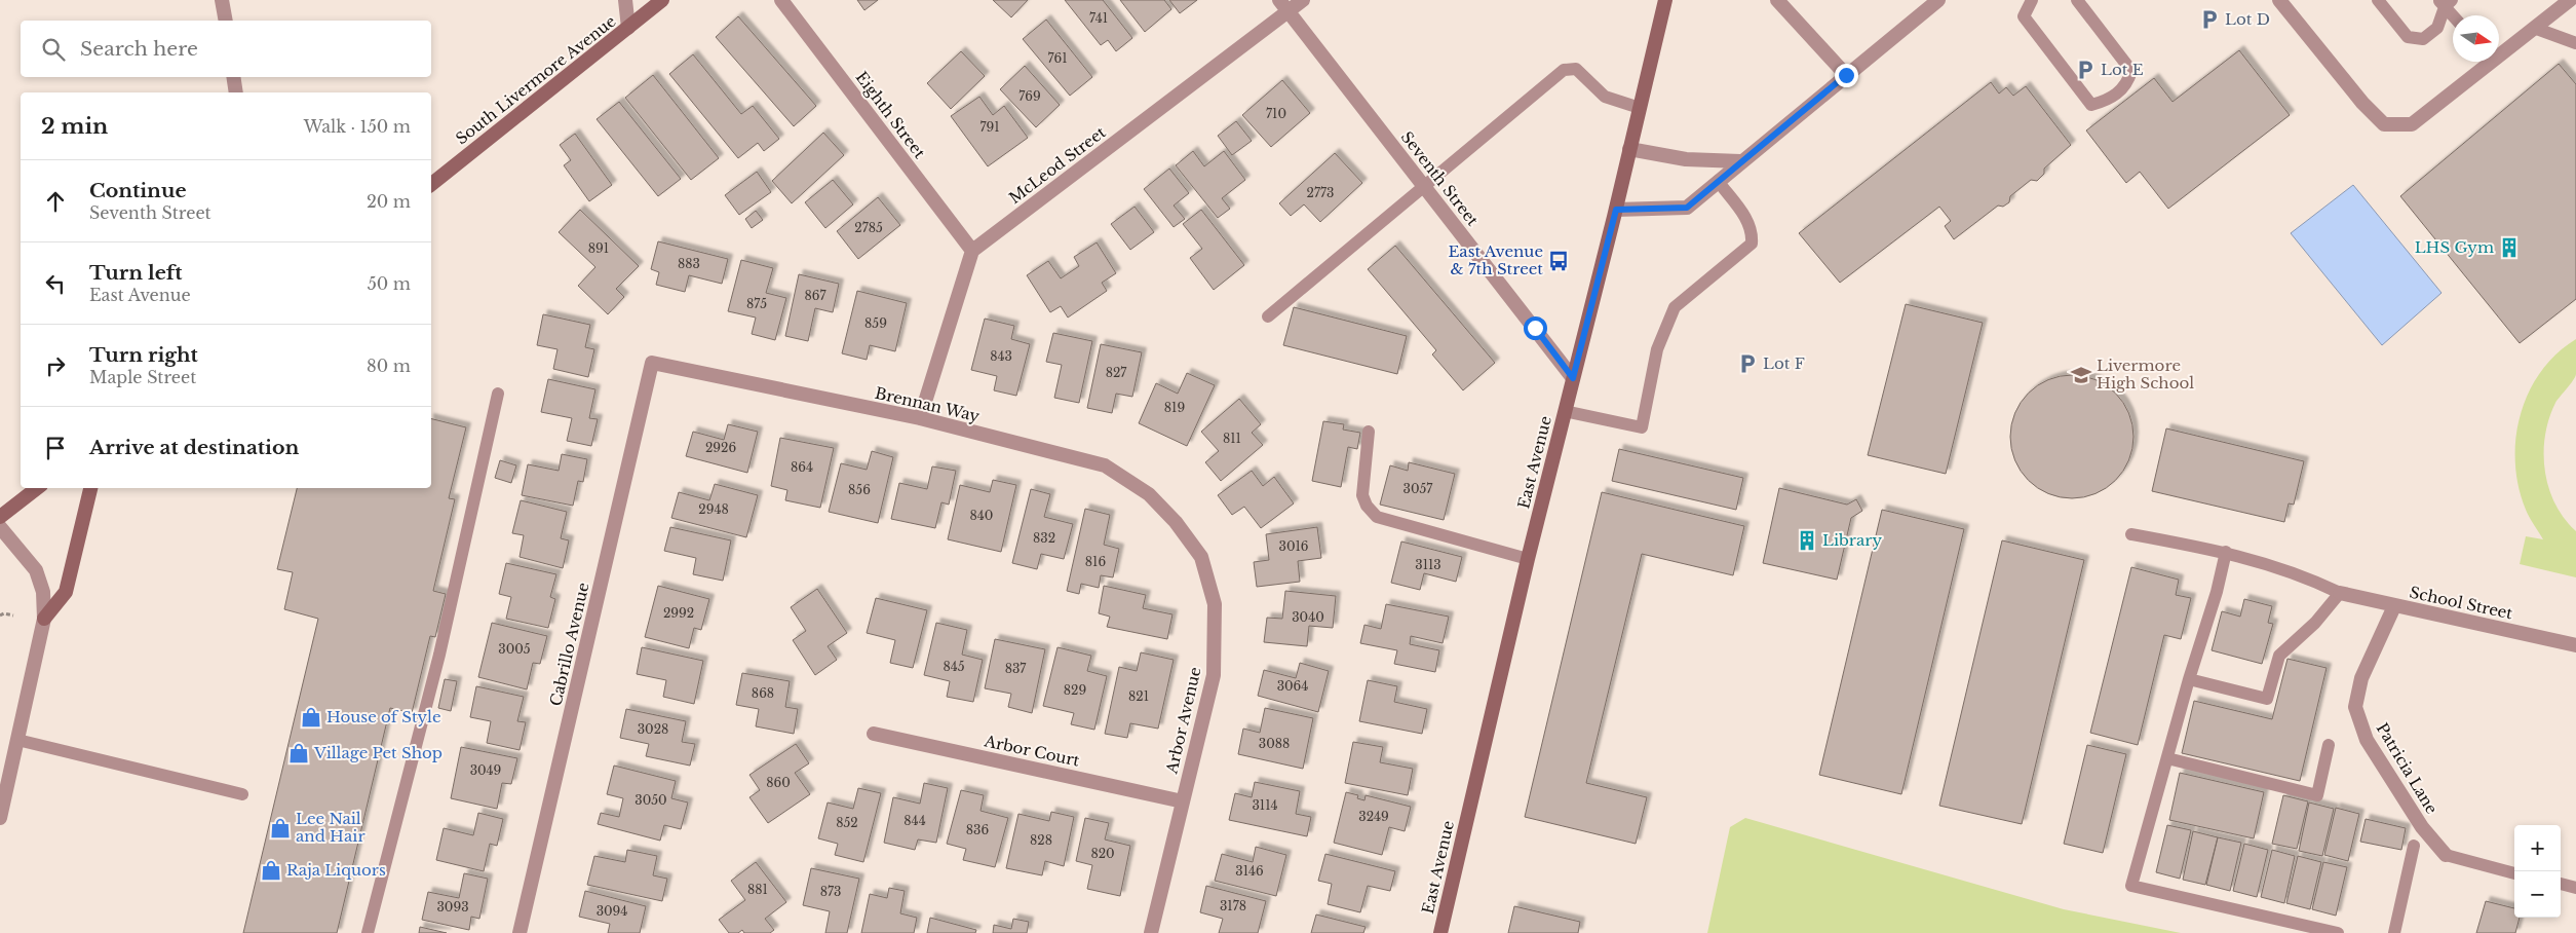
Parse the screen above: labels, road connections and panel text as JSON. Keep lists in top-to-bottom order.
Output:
{
  "streets": {
    "main road": ["South Livermore Avenue", "East Avenue"],
    "street": [
      "Eighth Street",
      "McLeod Street",
      "Seventh Street",
      "Brennan Way",
      "School Street",
      "Cabrillo Avenue",
      "Arbor Avenue",
      "Arbor Court",
      "Patricia Lane"
    ]
  },
  "crossings": [
    ["Eighth Street", "McLeod Street"],
    ["McLeod Street", "Seventh Street"],
    ["Seventh Street", "East Avenue"],
    ["Brennan Way", "Cabrillo Avenue"],
    ["Brennan Way", "Arbor Avenue"],
    ["School Street", "Patricia Lane"],
    ["Arbor Avenue", "Arbor Court"]
  ],
  "places": {
    "parking": ["Lot D", "Lot E", "Lot F"],
    "building": ["LHS Gym", "Library"],
    "bus stop": ["East Avenue & 7th Street"],
    "school or university": ["Livermore High School"],
    "shop": [
      "House of Style",
      "Village Pet Shop",
      "Lee Nail and Hair",
      "Raja Liquors"
    ]
  },
  "house_numbers": [
    "741",
    "761",
    "769",
    "710",
    "791",
    "2773",
    "2785",
    "891",
    "883",
    "867",
    "875",
    "859",
    "843",
    "827",
    "819",
    "811",
    "2926",
    "864",
    "3057",
    "856",
    "2948",
    "840",
    "832",
    "3016",
    "816",
    "3113",
    "2992",
    "3040",
    "3005",
    "845",
    "837",
    "3064",
    "829",
    "868",
    "821",
    "3028",
    "3088",
    "3049",
    "860",
    "3050",
    "3114",
    "3249",
    "844",
    "852",
    "836",
    "828",
    "820",
    "3146",
    "881",
    "873",
    "3178",
    "3093",
    "3094"
  ],
  "north": "right",
  "page": {
    "search": "Search here",
    "heading": ["2 min", "Walk · 150 m"],
    "list": [
      ["Continue", "Seventh Street", "20 m"],
      ["Turn left", "East Avenue", "50 m"],
      ["Turn right", "Maple Street", "80 m"],
      "Arrive at destination"
    ],
    "map_buttons": ["+", "−"]
  }
}
